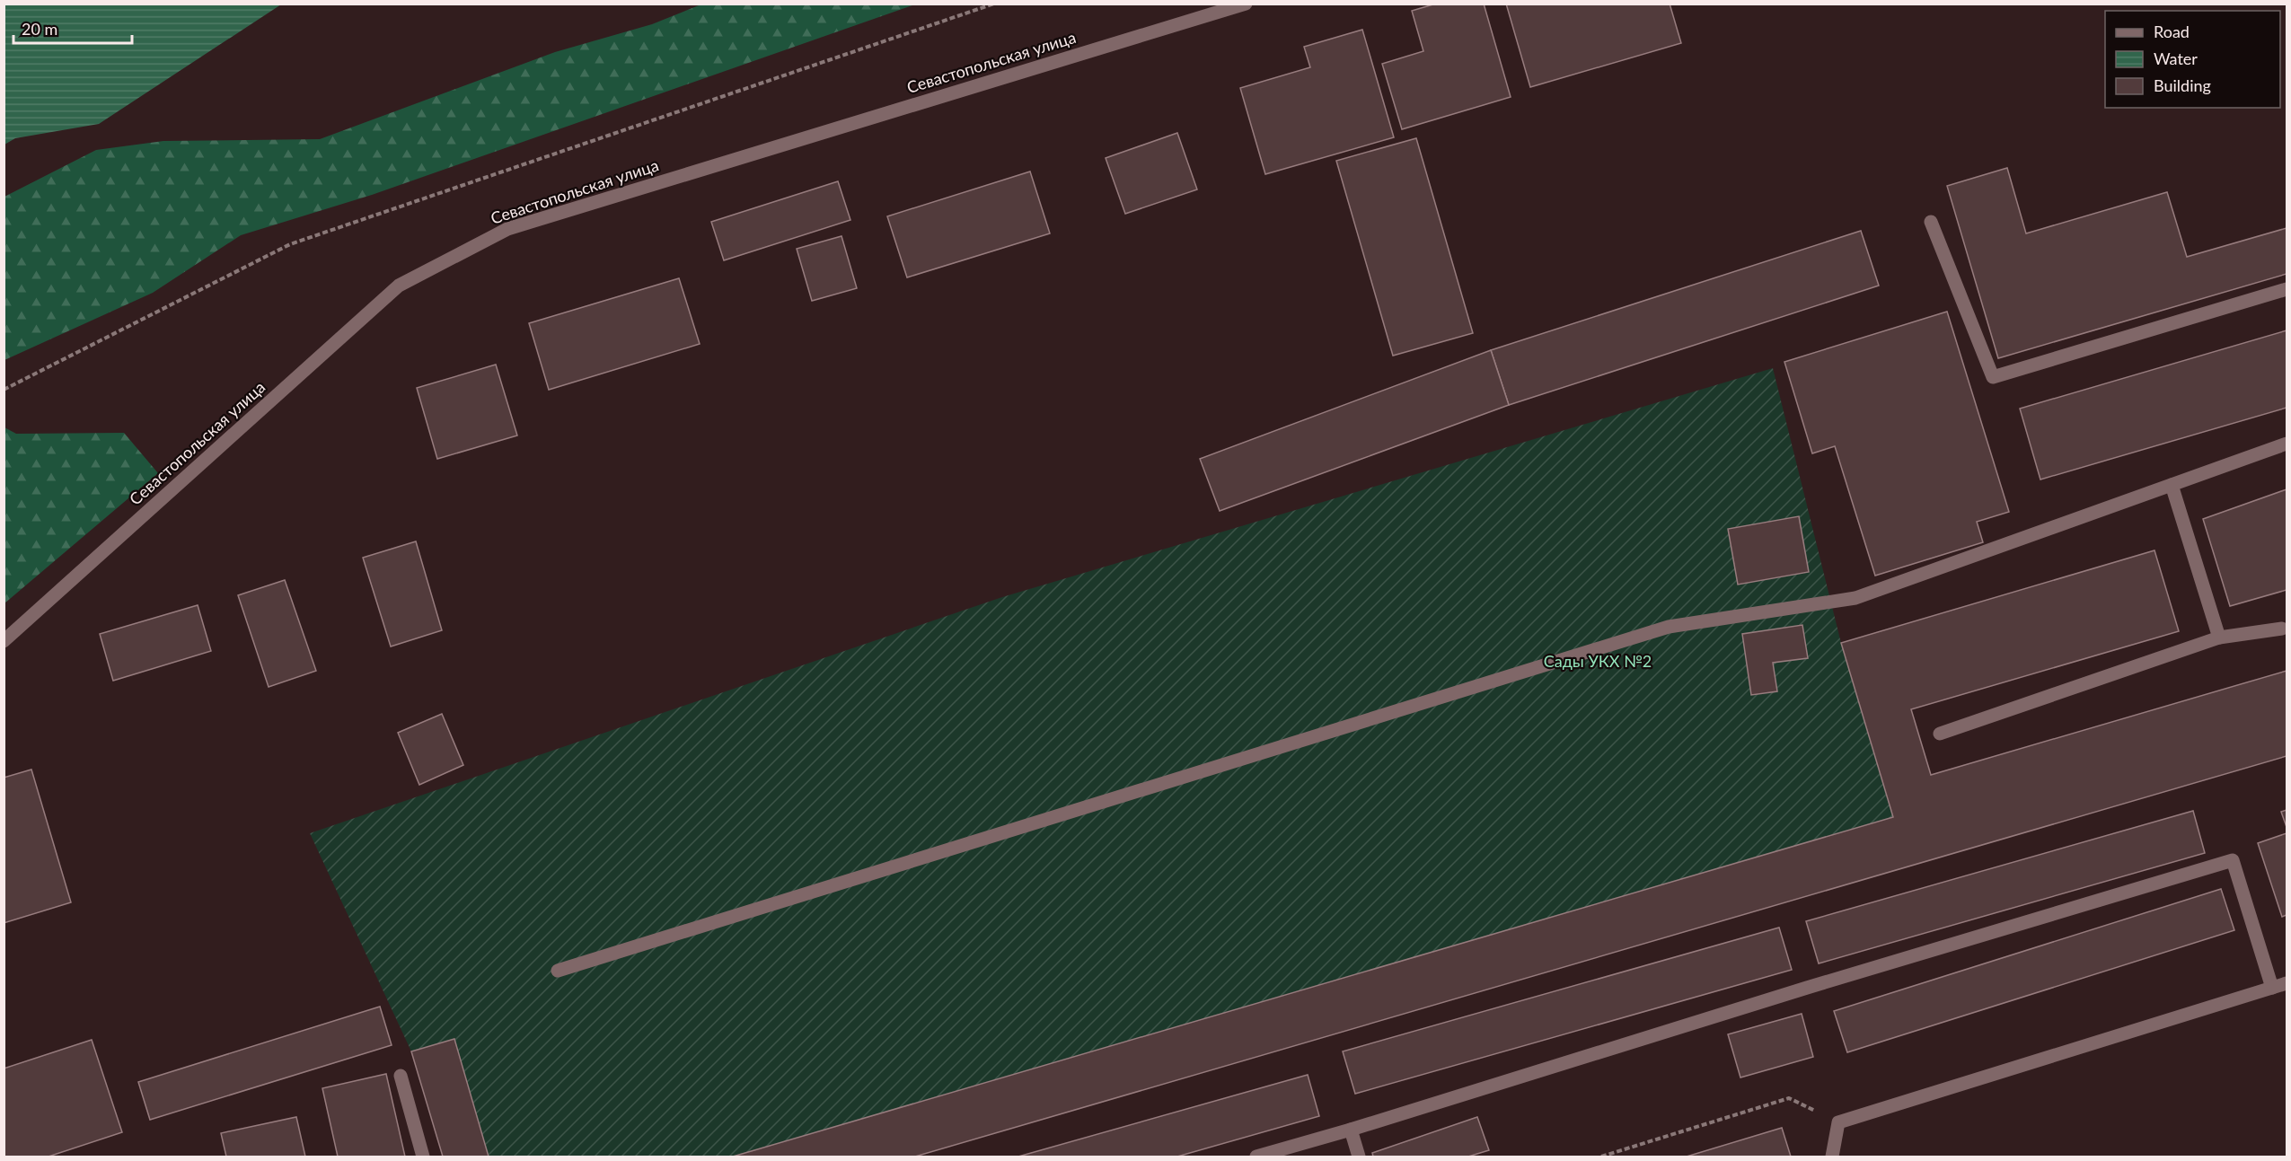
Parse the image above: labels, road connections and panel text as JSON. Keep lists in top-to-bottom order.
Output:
{
  "streets": {
    "street": ["Севастопольская улица"]
  },
  "parks": ["Сады УКХ №2"],
  "legend": ["Road", "Water", "Building"],
  "scale_bar": "20 m"
}
